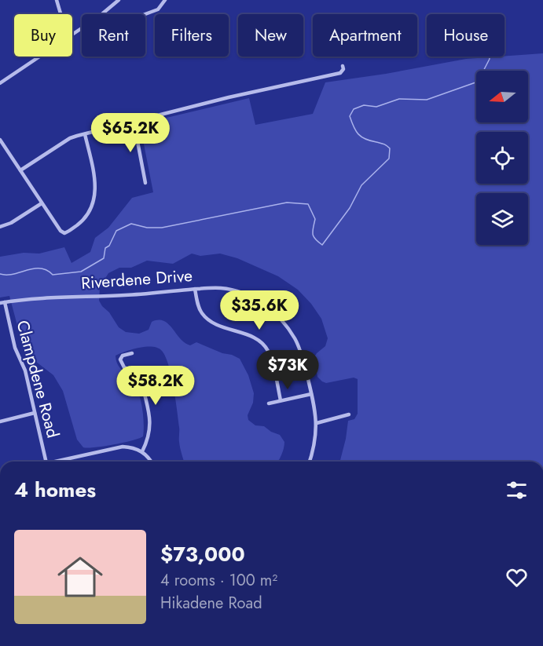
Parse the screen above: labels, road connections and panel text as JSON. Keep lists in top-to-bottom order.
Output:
{
  "streets": {
    "street": ["Riverdene Drive", "Clampdene Road"]
  },
  "crossings": [
    ["Riverdene Drive", "Clampdene Road"]
  ],
  "north": "left",
  "page": {
    "chip": [
      "Buy",
      "Rent",
      "Filters",
      "New",
      "Apartment",
      "House"
    ],
    "price": [
      "$65.2K",
      "$35.6K",
      "$73K",
      "$58.2K"
    ],
    "heading": "4 homes",
    "list": [
      {
        "name": "$73,000",
        "note": "4 rooms · 100 m² · Hikadene Road"
      }
    ]
  }
}
